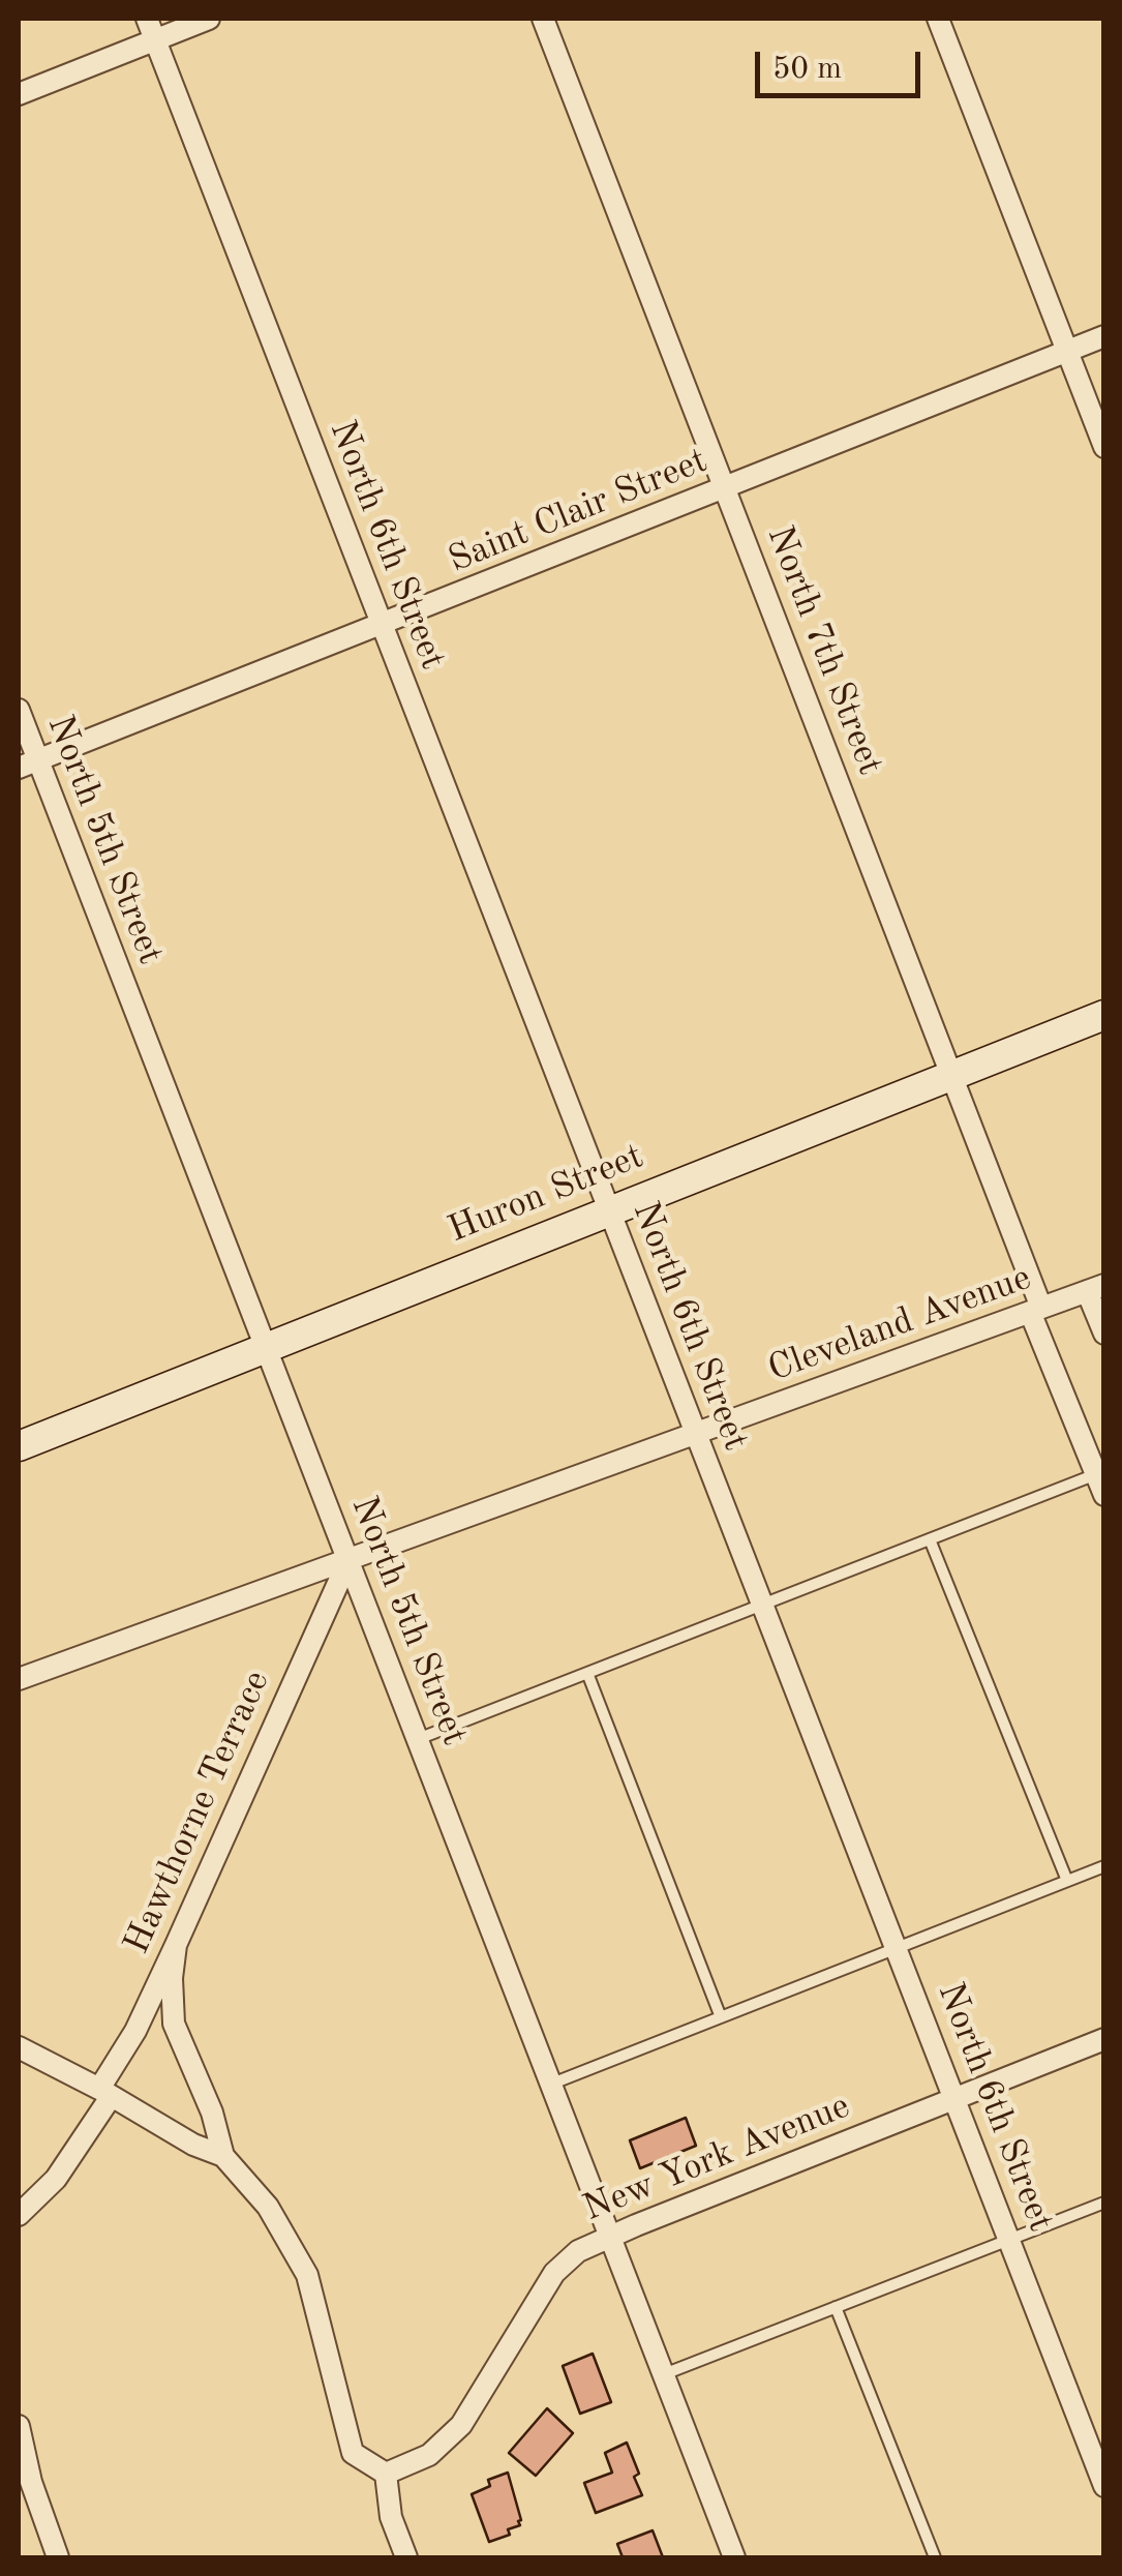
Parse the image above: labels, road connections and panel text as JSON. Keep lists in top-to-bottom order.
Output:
{
  "streets": {
    "street": [
      "Saint Clair Street",
      "North 6th Street",
      "North 7th Street",
      "North 5th Street",
      "Huron Street",
      "Cleveland Avenue",
      "Hawthorne Terrace",
      "New York Avenue"
    ]
  },
  "crossings": [
    ["Saint Clair Street", "North 6th Street"],
    ["Saint Clair Street", "North 7th Street"],
    ["Saint Clair Street", "North 5th Street"],
    ["North 6th Street", "Huron Street"],
    ["North 6th Street", "Cleveland Avenue"],
    ["North 6th Street", "New York Avenue"],
    ["North 7th Street", "Huron Street"],
    ["North 7th Street", "Cleveland Avenue"],
    ["North 5th Street", "Huron Street"],
    ["North 5th Street", "Cleveland Avenue"],
    ["North 5th Street", "Hawthorne Terrace"],
    ["North 5th Street", "New York Avenue"],
    ["Cleveland Avenue", "Hawthorne Terrace"]
  ],
  "scale_bar": "50 m"
}
